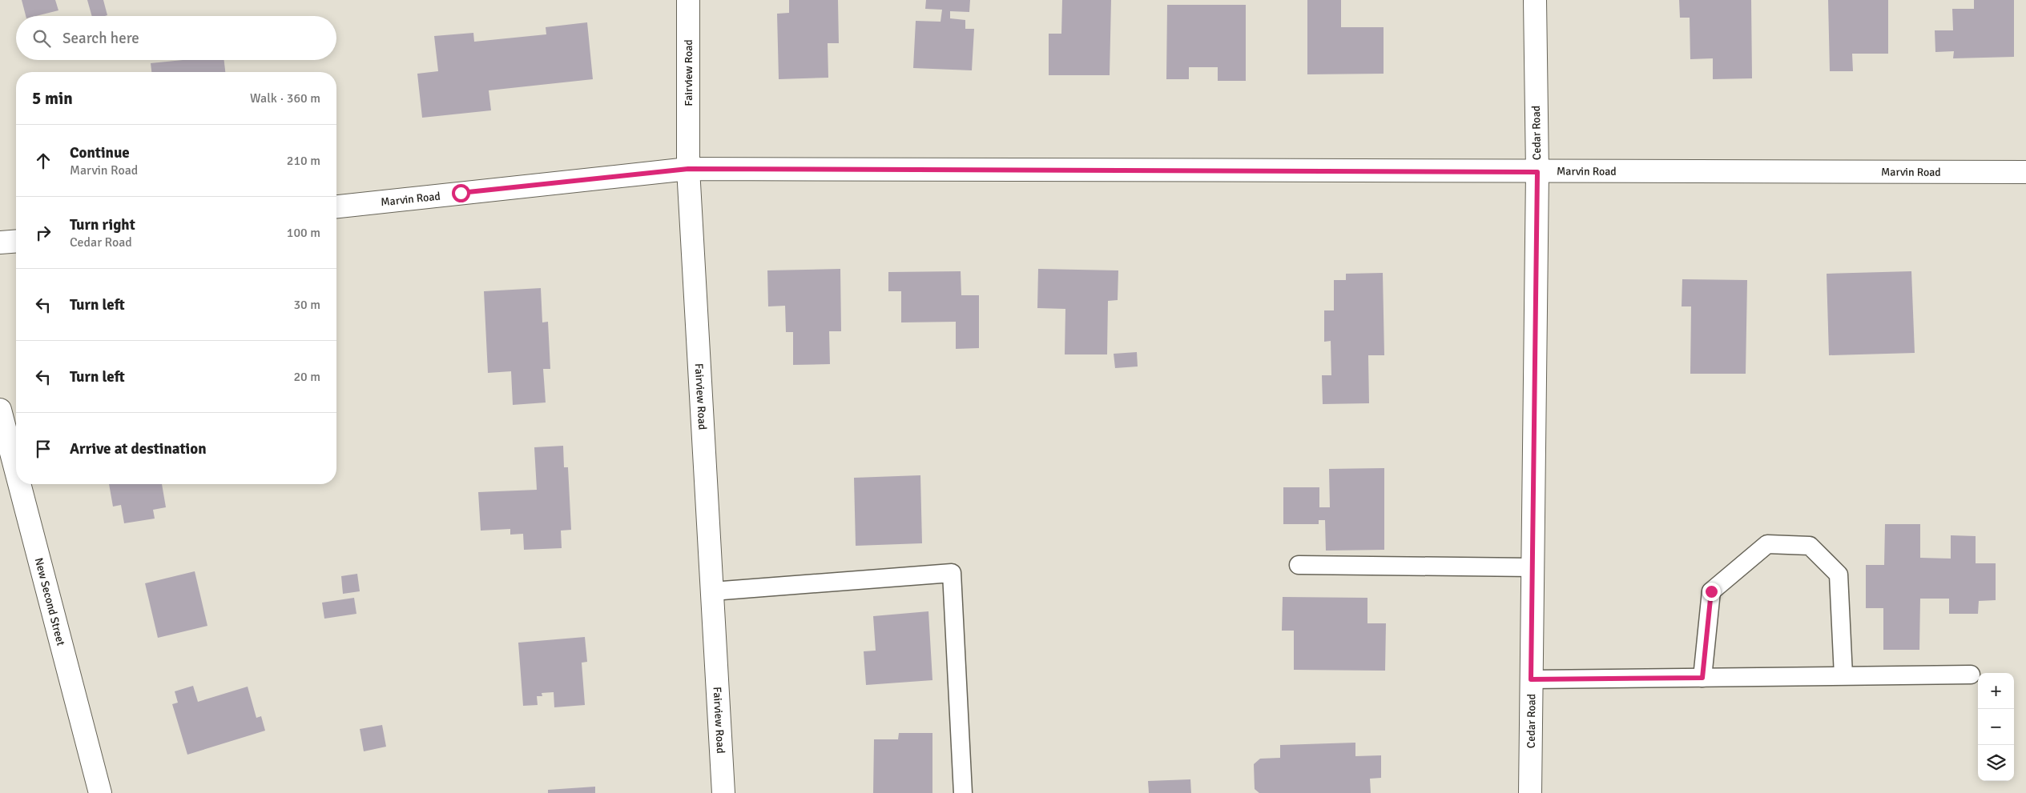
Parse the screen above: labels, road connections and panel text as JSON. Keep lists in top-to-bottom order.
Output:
{
  "streets": {
    "street": [
      "Fairview Road",
      "Cedar Road",
      "Marvin Road",
      "New Second Street"
    ]
  },
  "crossings": [
    ["Fairview Road", "Marvin Road"],
    ["Cedar Road", "Marvin Road"]
  ],
  "page": {
    "search": "Search here",
    "heading": ["5 min", "Walk · 360 m"],
    "list": [
      ["Continue", "Marvin Road", "210 m"],
      ["Turn right", "Cedar Road", "100 m"],
      ["Turn left", "30 m"],
      ["Turn left", "20 m"],
      "Arrive at destination"
    ],
    "map_buttons": ["+", "−"]
  }
}
